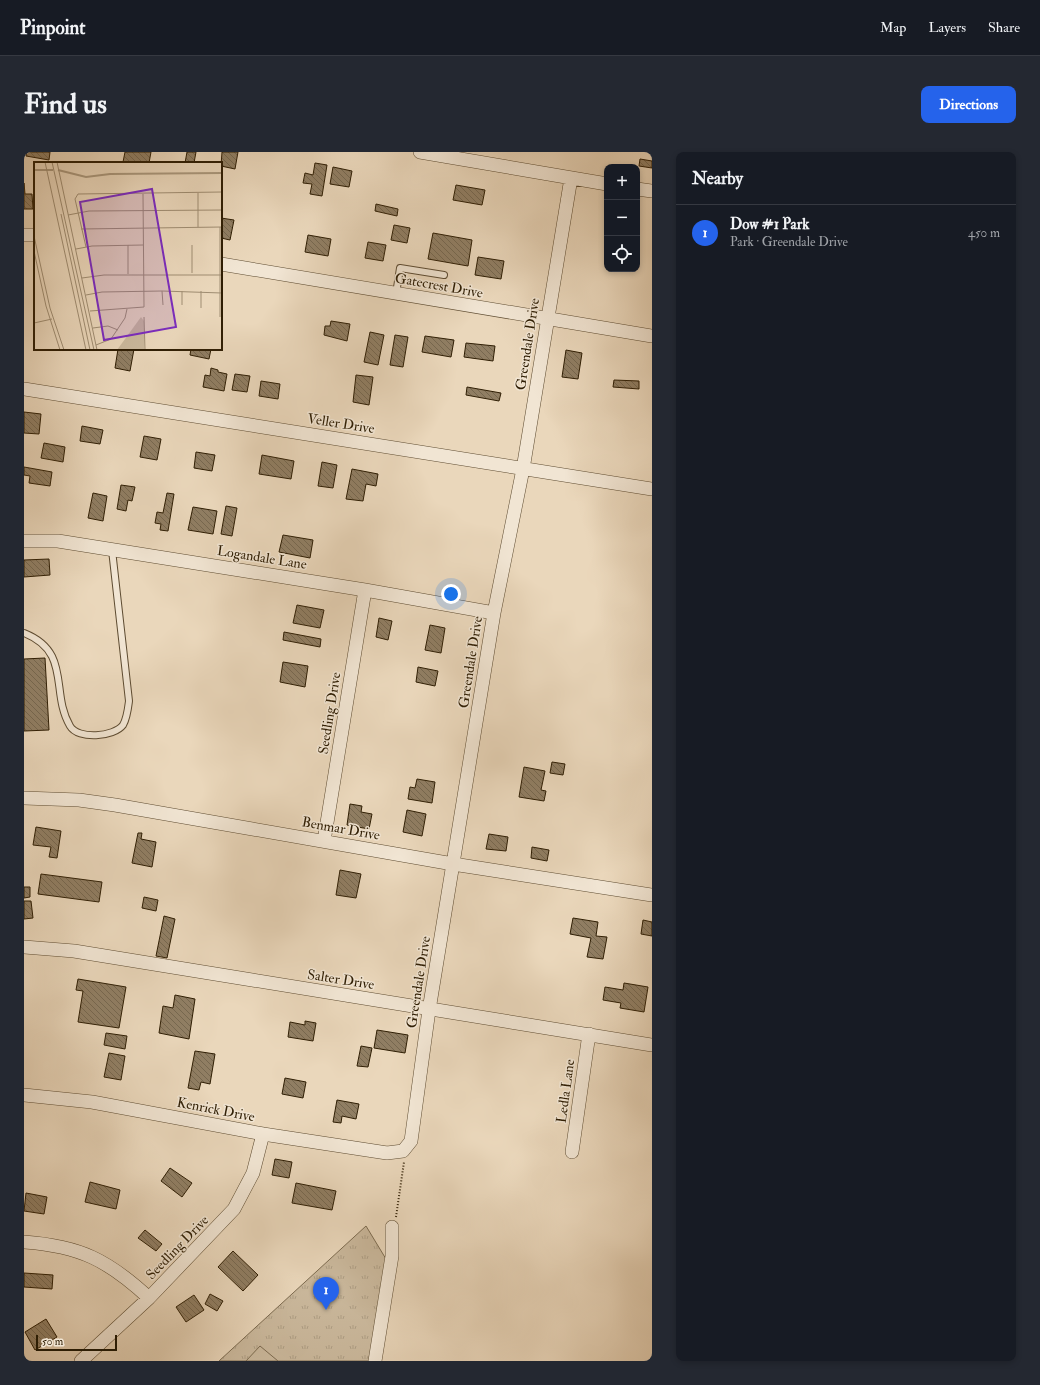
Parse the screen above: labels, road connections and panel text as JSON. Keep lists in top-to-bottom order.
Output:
{
  "streets": {
    "street": [
      "Gatecrest Drive",
      "Greendale Drive",
      "Veller Drive",
      "Logandale Lane",
      "Seedling Drive",
      "Benmar Drive",
      "Salter Drive",
      "Ledla Lane",
      "Kenrick Drive"
    ]
  },
  "crossings": [
    ["Gatecrest Drive", "Greendale Drive"],
    ["Greendale Drive", "Veller Drive"],
    ["Greendale Drive", "Logandale Lane"],
    ["Greendale Drive", "Benmar Drive"],
    ["Greendale Drive", "Salter Drive"],
    ["Greendale Drive", "Kenrick Drive"],
    ["Logandale Lane", "Seedling Drive"],
    ["Seedling Drive", "Benmar Drive"],
    ["Seedling Drive", "Kenrick Drive"],
    ["Salter Drive", "Ledla Lane"]
  ],
  "scale_bar": "50 m",
  "page": {
    "header": "Pinpoint",
    "nav": ["Map", "Layers", "Share"],
    "buttons": "Directions",
    "title": "Find us",
    "heading": "Nearby",
    "map_buttons": ["+", "−"],
    "list": [
      {
        "mark": "1",
        "name": "Dow #1 Park",
        "note": "Park · Greendale Drive",
        "value": "450 m"
      }
    ],
    "pins": "1",
    "scale": "50 m"
  }
}
